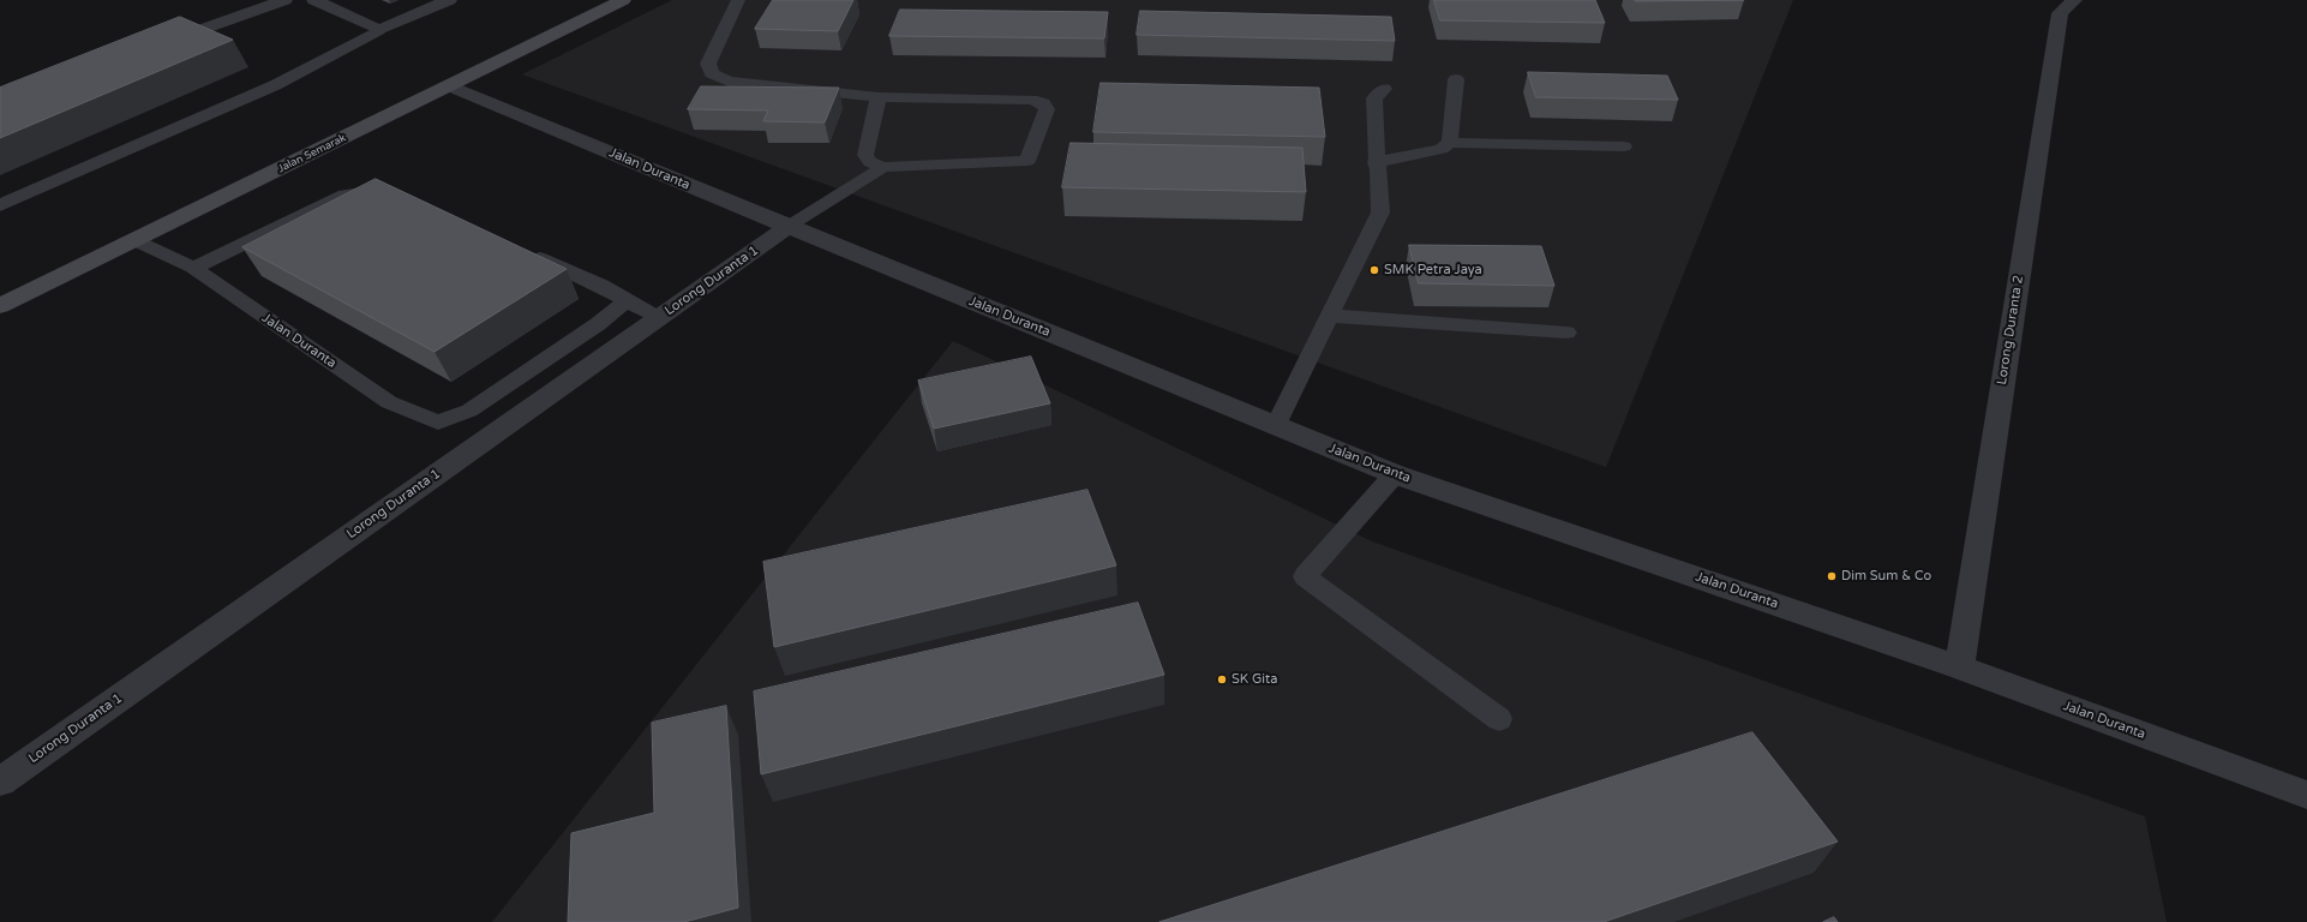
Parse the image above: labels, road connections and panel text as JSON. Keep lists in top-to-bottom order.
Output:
{
  "streets": {
    "main road": ["Jalan Semarak"],
    "street": ["Jalan Duranta", "Lorong Duranta 1", "Lorong Duranta 2"]
  },
  "crossings": [
    ["Jalan Semarak", "Jalan Duranta"],
    ["Jalan Duranta", "Lorong Duranta 1"],
    ["Jalan Duranta", "Lorong Duranta 2"]
  ],
  "places": ["SMK Petra Jaya", "Dim Sum & Co", "SK Gita"]
}
